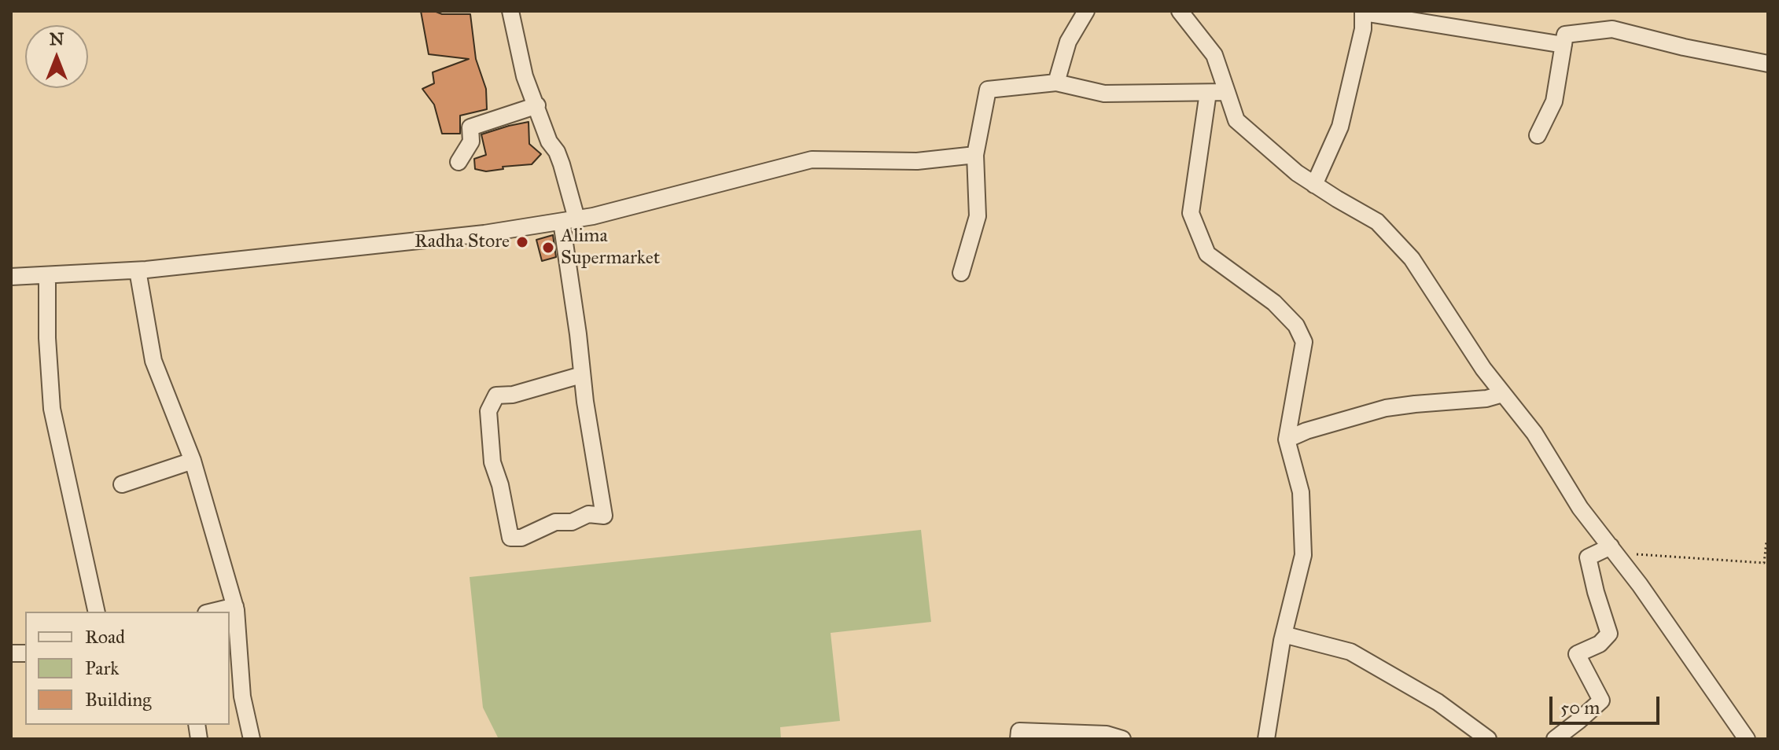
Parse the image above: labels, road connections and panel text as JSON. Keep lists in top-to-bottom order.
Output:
{
  "places": ["Radha Store", "Alima Supermarket"],
  "legend": ["Road", "Park", "Building"],
  "scale_bar": "50 m",
  "north": "top"
}
